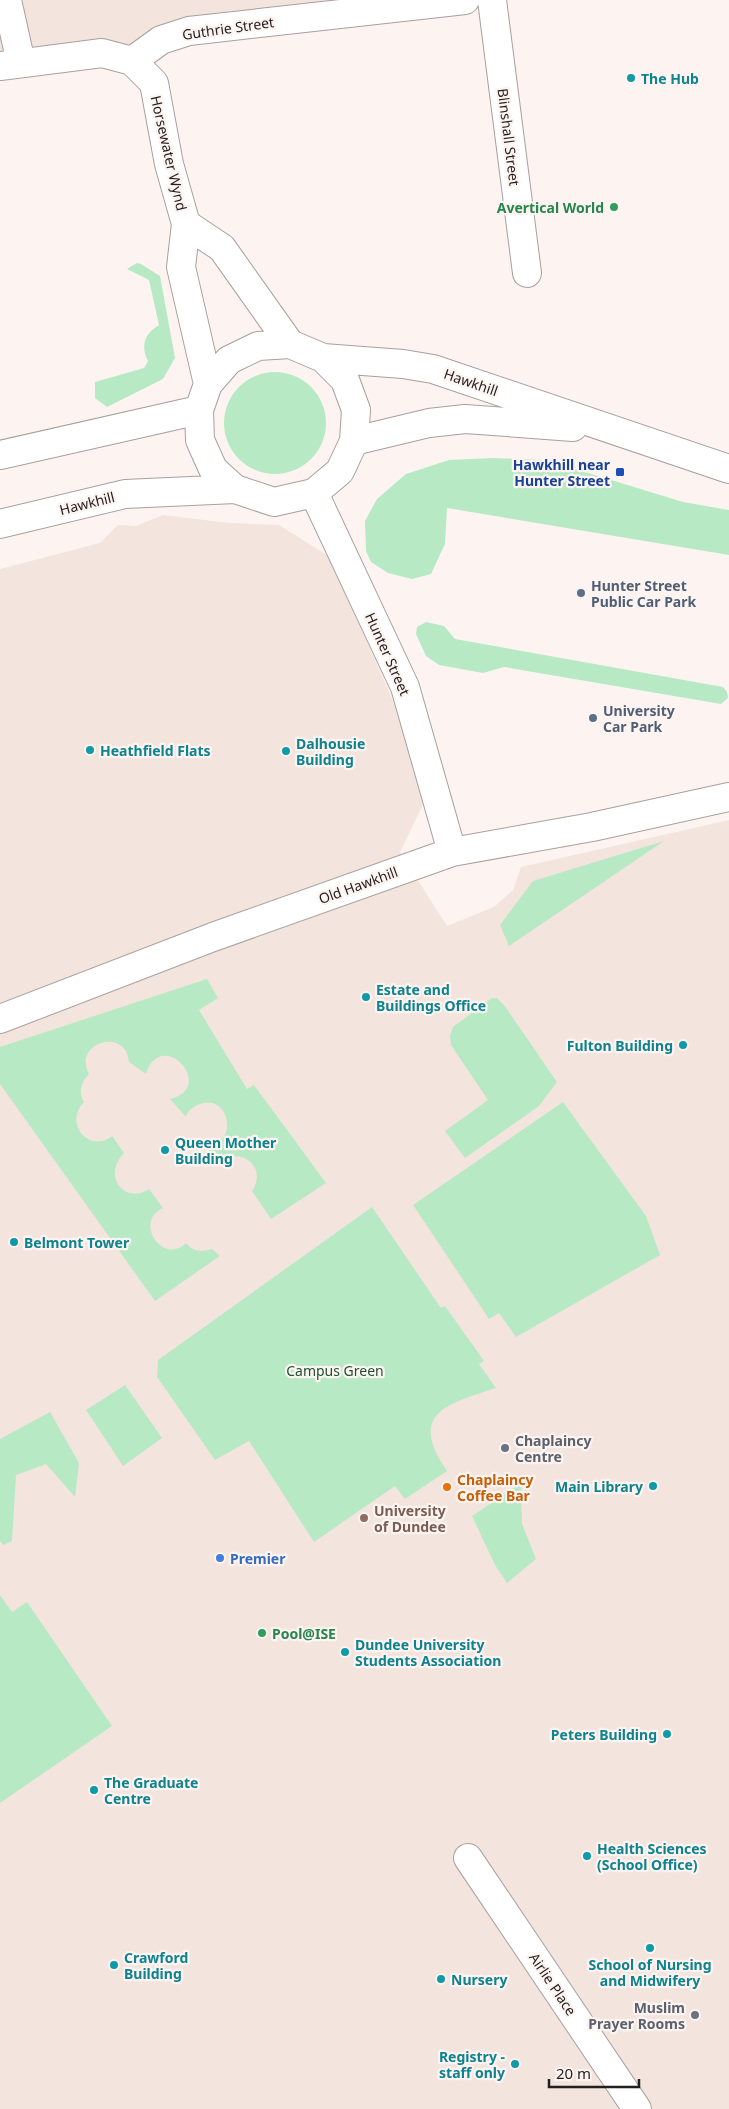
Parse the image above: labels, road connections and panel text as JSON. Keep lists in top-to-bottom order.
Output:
{
  "streets": {
    "street": [
      "Guthrie Street",
      "Blinshall Street",
      "Horsewater Wynd",
      "Hawkhill",
      "Hunter Street",
      "Old Hawkhill",
      "Airlie Place"
    ]
  },
  "crossings": [
    ["Guthrie Street", "Horsewater Wynd"],
    ["Horsewater Wynd", "Hawkhill"],
    ["Horsewater Wynd", "Hunter Street"],
    ["Hawkhill", "Hunter Street"],
    ["Hunter Street", "Old Hawkhill"]
  ],
  "parks": ["Campus Green"],
  "places": {
    "other": [
      "The Hub",
      "Avertical World",
      "Hunter Street Public Car Park",
      "University Car Park",
      "Heathfield Flats",
      "Dalhousie Building",
      "Estate and Buildings Office",
      "Fulton Building",
      "Queen Mother Building",
      "Belmont Tower",
      "Chaplaincy Centre",
      "Main Library",
      "Chaplaincy Coffee Bar",
      "University of Dundee",
      "Premier",
      "Pool@ISE",
      "Dundee University Students Association",
      "Peters Building",
      "The Graduate Centre",
      "Health Sciences (School Office)",
      "School of Nursing and Midwifery",
      "Crawford Building",
      "Nursery",
      "Muslim Prayer Rooms",
      "Registry - staff only"
    ],
    "transit": ["Hawkhill near Hunter Street"]
  },
  "scale_bar": "20 m"
}
